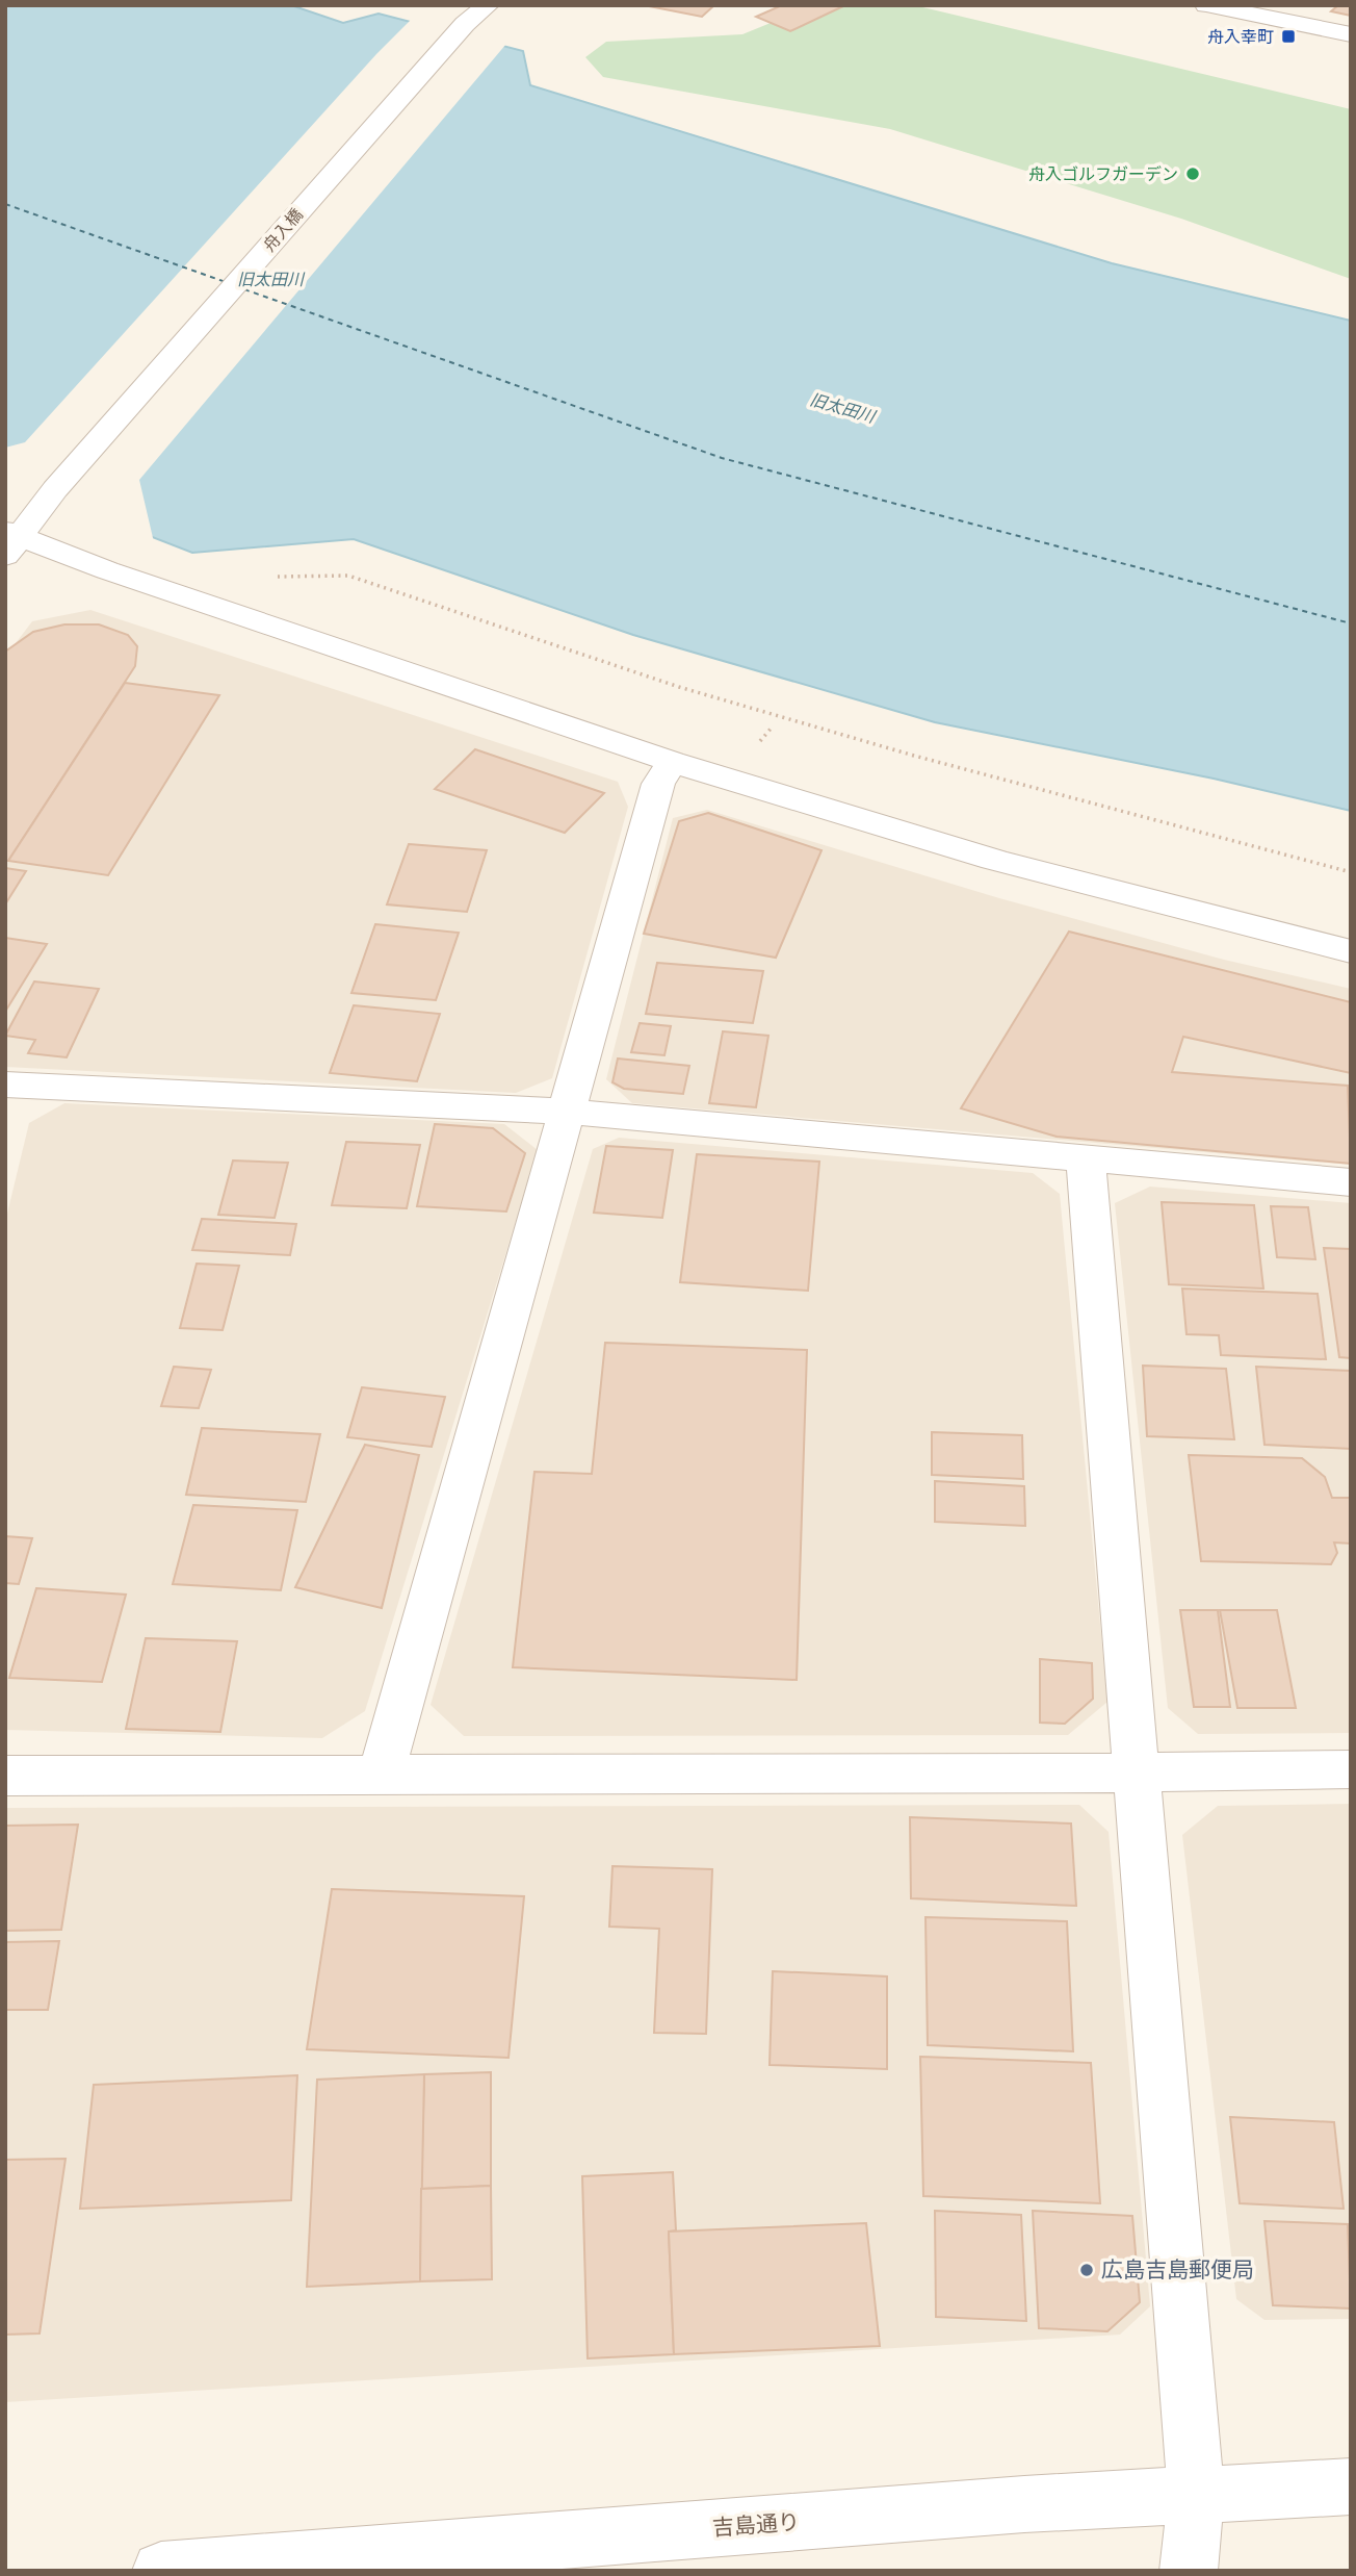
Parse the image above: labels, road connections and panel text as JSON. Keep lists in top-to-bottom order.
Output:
{
  "streets": {
    "street": ["舟入橋", "吉島通り"]
  },
  "water": ["旧太田川"],
  "places": {
    "transit": ["舟入幸町"],
    "other": ["舟入ゴルフガーデン", "広島吉島郵便局"]
  }
}
